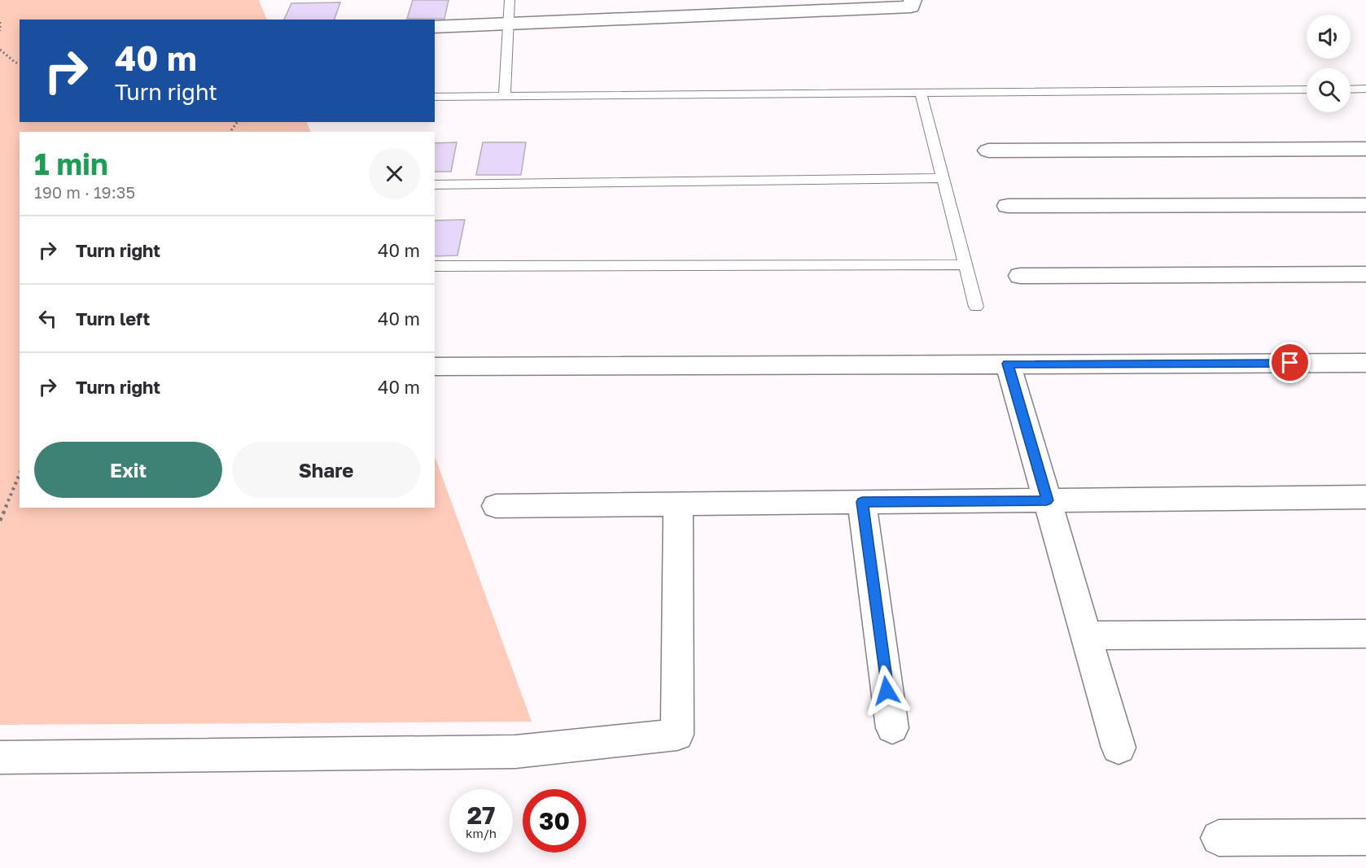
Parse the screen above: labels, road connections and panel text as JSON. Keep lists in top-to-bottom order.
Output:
{
  "page": {
    "turn": ["40 m", "Turn right"],
    "heading": ["1 min", "190 m · 19:35"],
    "list": [
      {
        "name": "Turn right",
        "value": "40 m"
      },
      {
        "name": "Turn left",
        "value": "40 m"
      },
      {
        "name": "Turn right",
        "value": "40 m"
      }
    ],
    "buttons": ["Exit", "Share"],
    "speed": "27 km/h",
    "limit": "30"
  }
}
